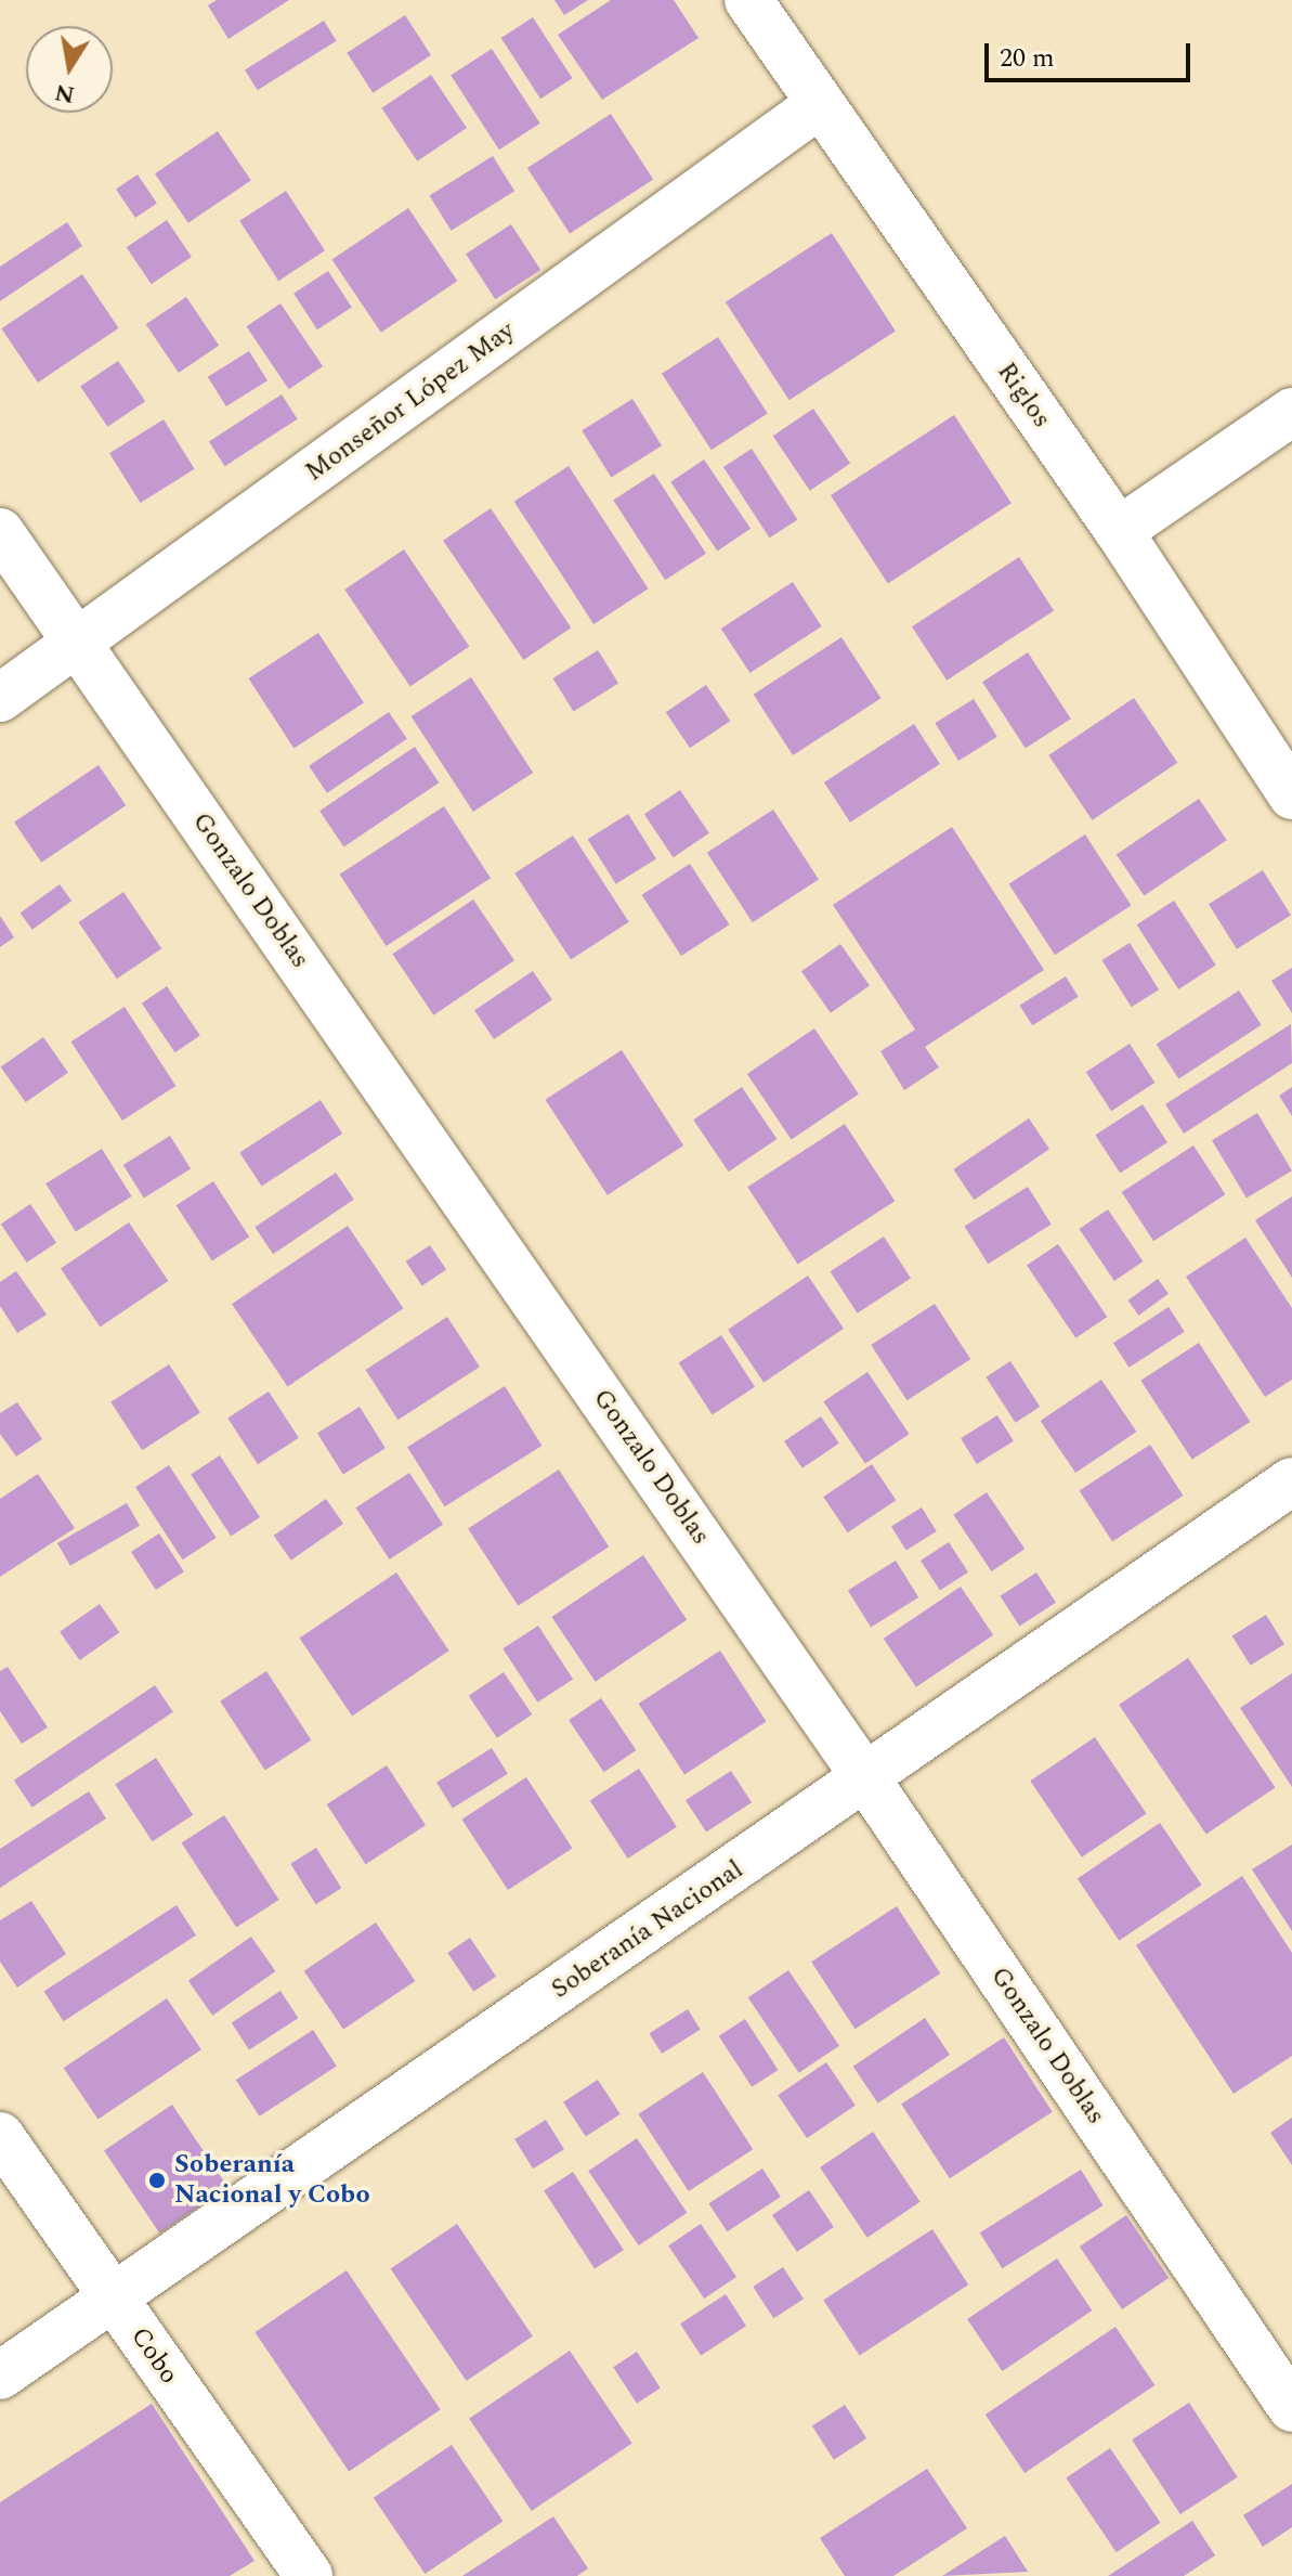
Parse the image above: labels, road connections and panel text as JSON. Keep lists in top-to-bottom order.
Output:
{
  "streets": {
    "street": [
      "Riglos",
      "Monseñor López May",
      "Gonzalo Doblas",
      "Soberanía Nacional",
      "Cobo"
    ]
  },
  "crossings": [
    ["Riglos", "Monseñor López May"],
    ["Monseñor López May", "Gonzalo Doblas"],
    ["Gonzalo Doblas", "Soberanía Nacional"],
    ["Soberanía Nacional", "Cobo"]
  ],
  "places": ["Soberanía Nacional y Cobo"],
  "scale_bar": "20 m",
  "north": "bottom"
}
